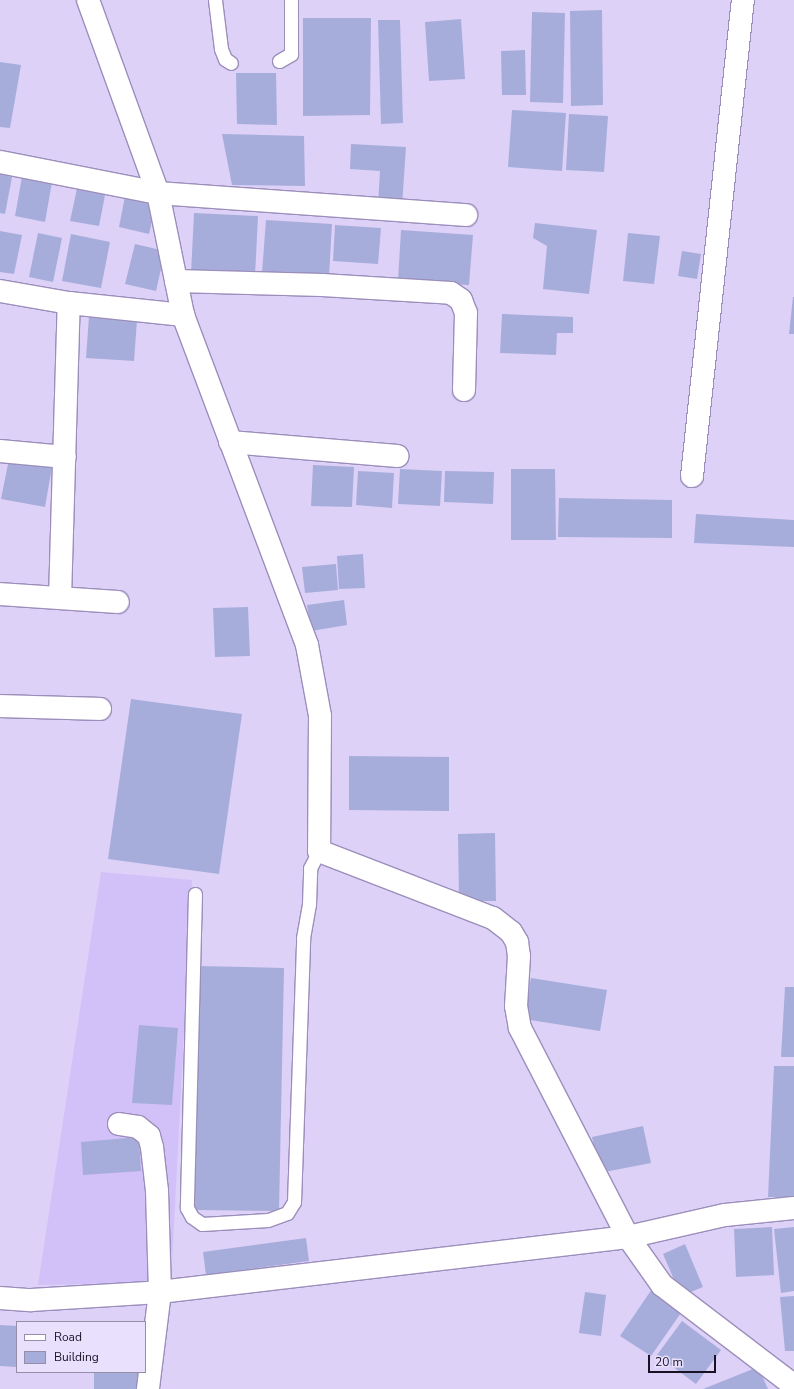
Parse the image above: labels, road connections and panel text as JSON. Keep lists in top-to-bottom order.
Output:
{
  "legend": ["Road", "Building"],
  "scale_bar": "20 m"
}
